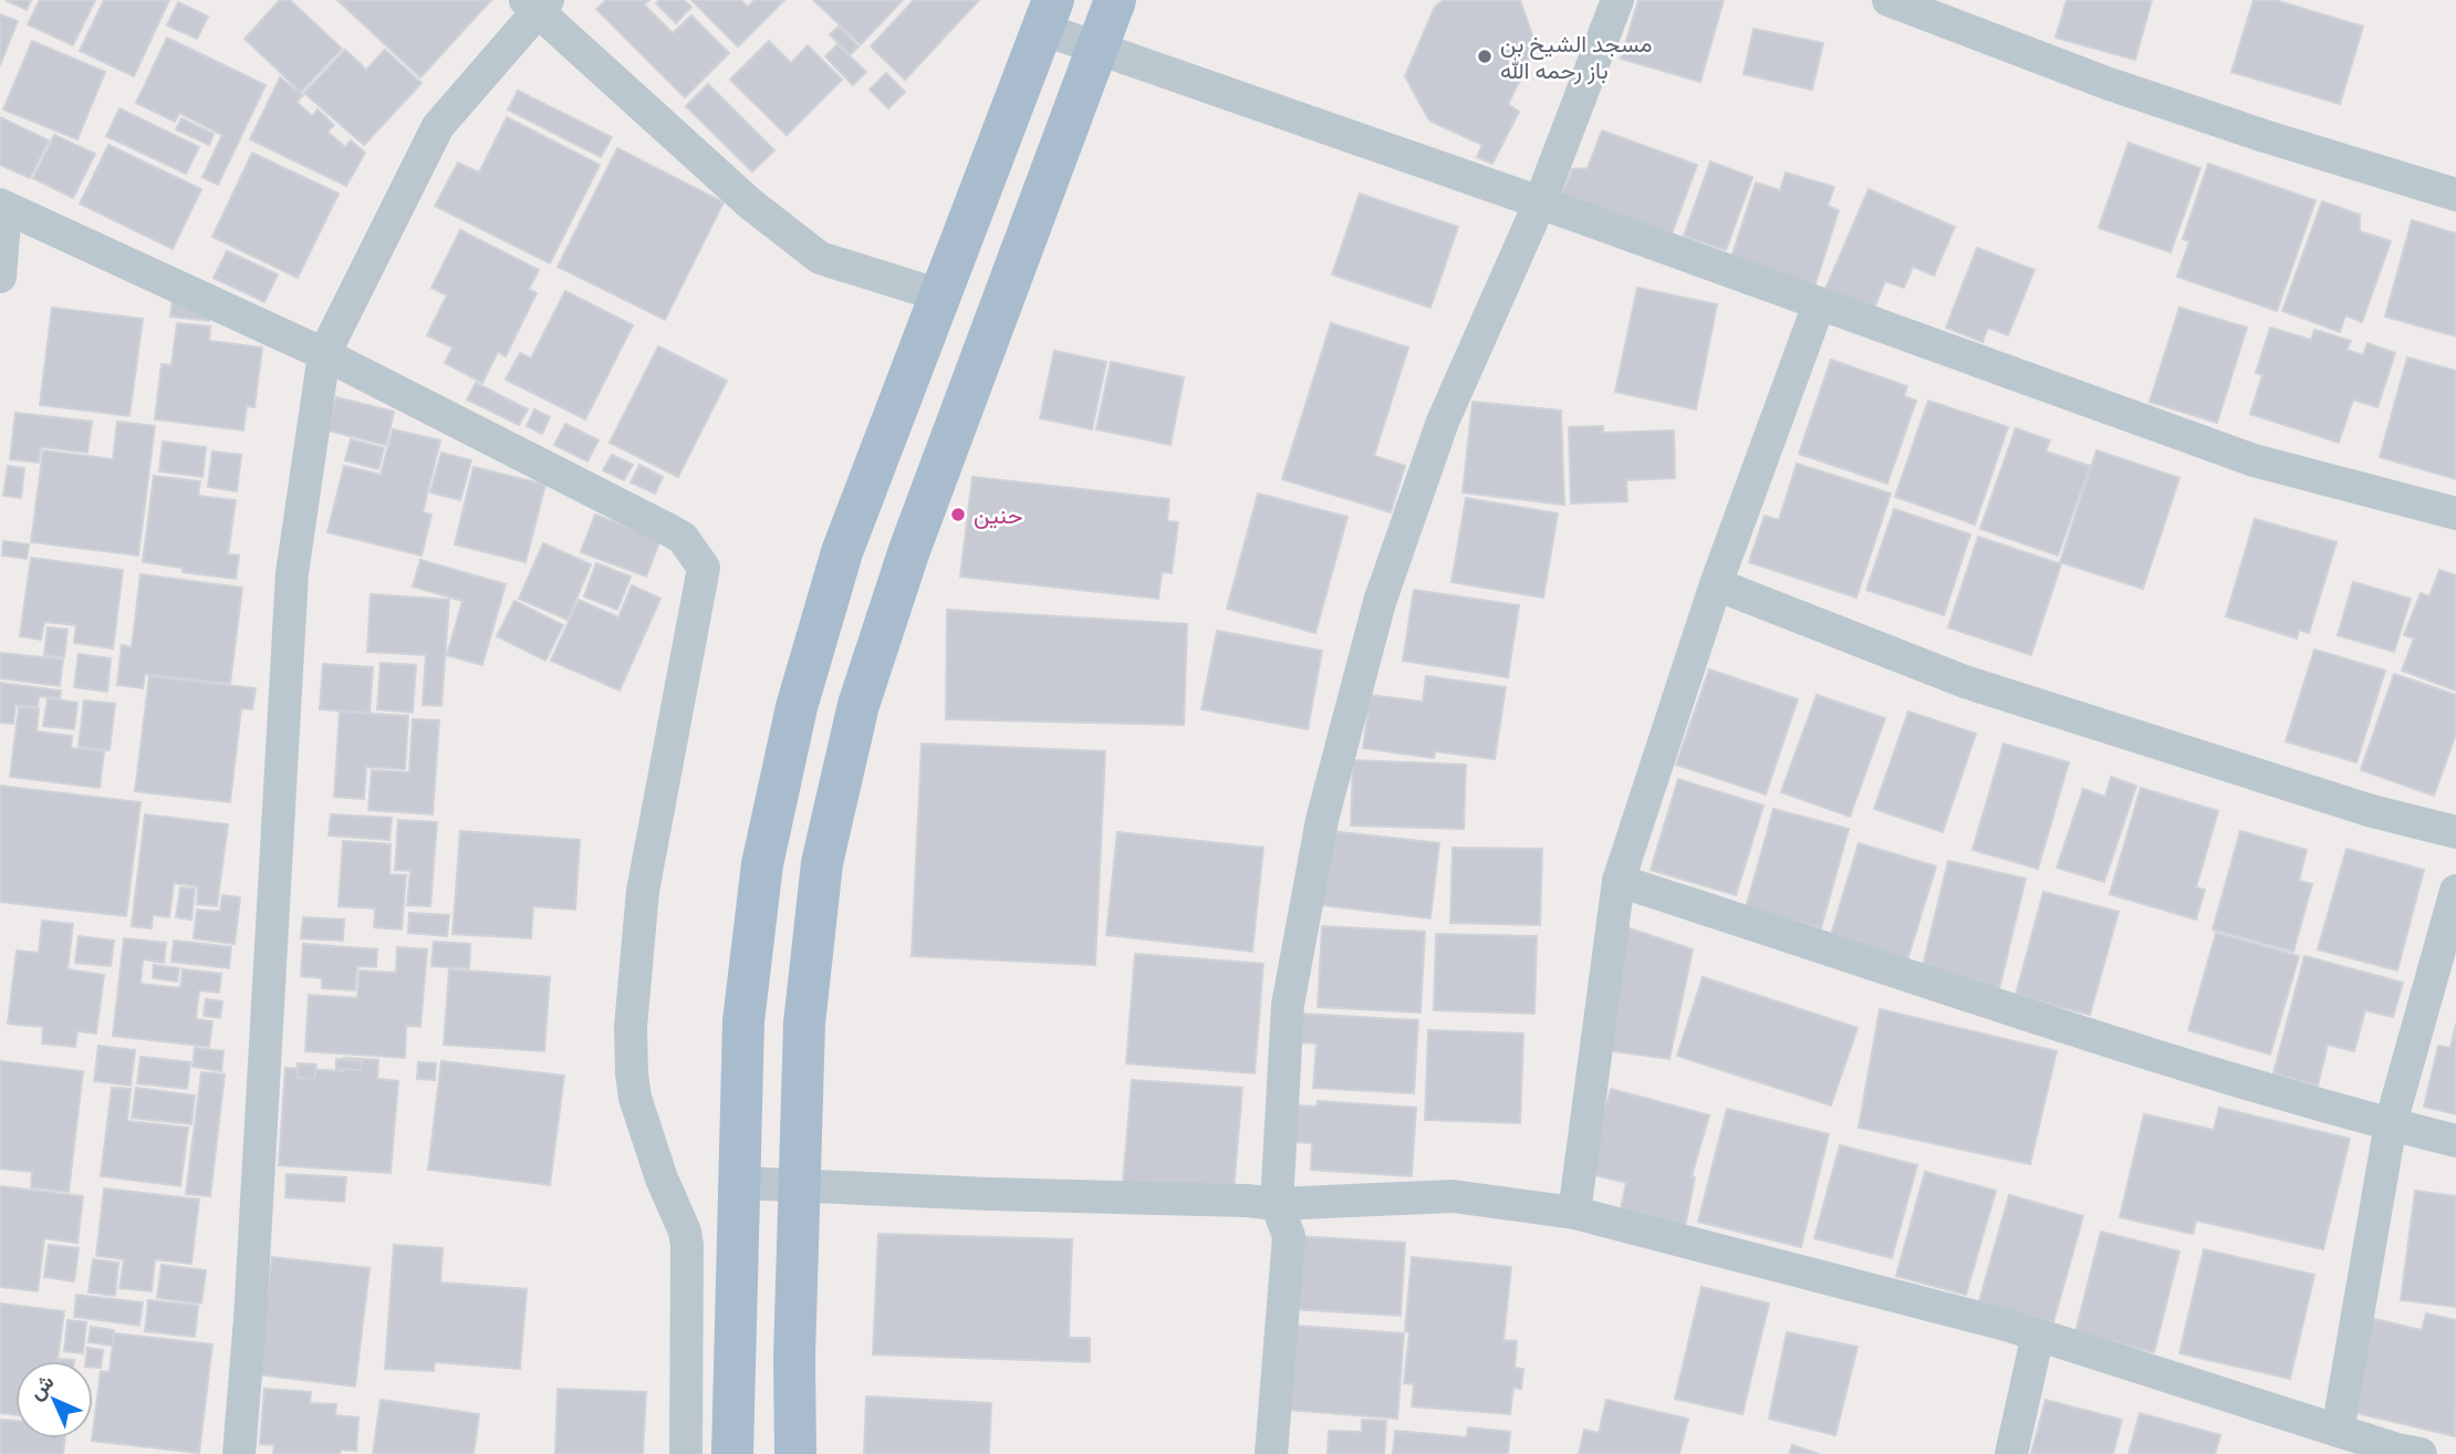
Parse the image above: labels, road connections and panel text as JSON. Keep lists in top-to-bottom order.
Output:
{
  "places": ["مسجد الشيخ بن باز رحمه الله", "حنين"],
  "north": "top left"
}
